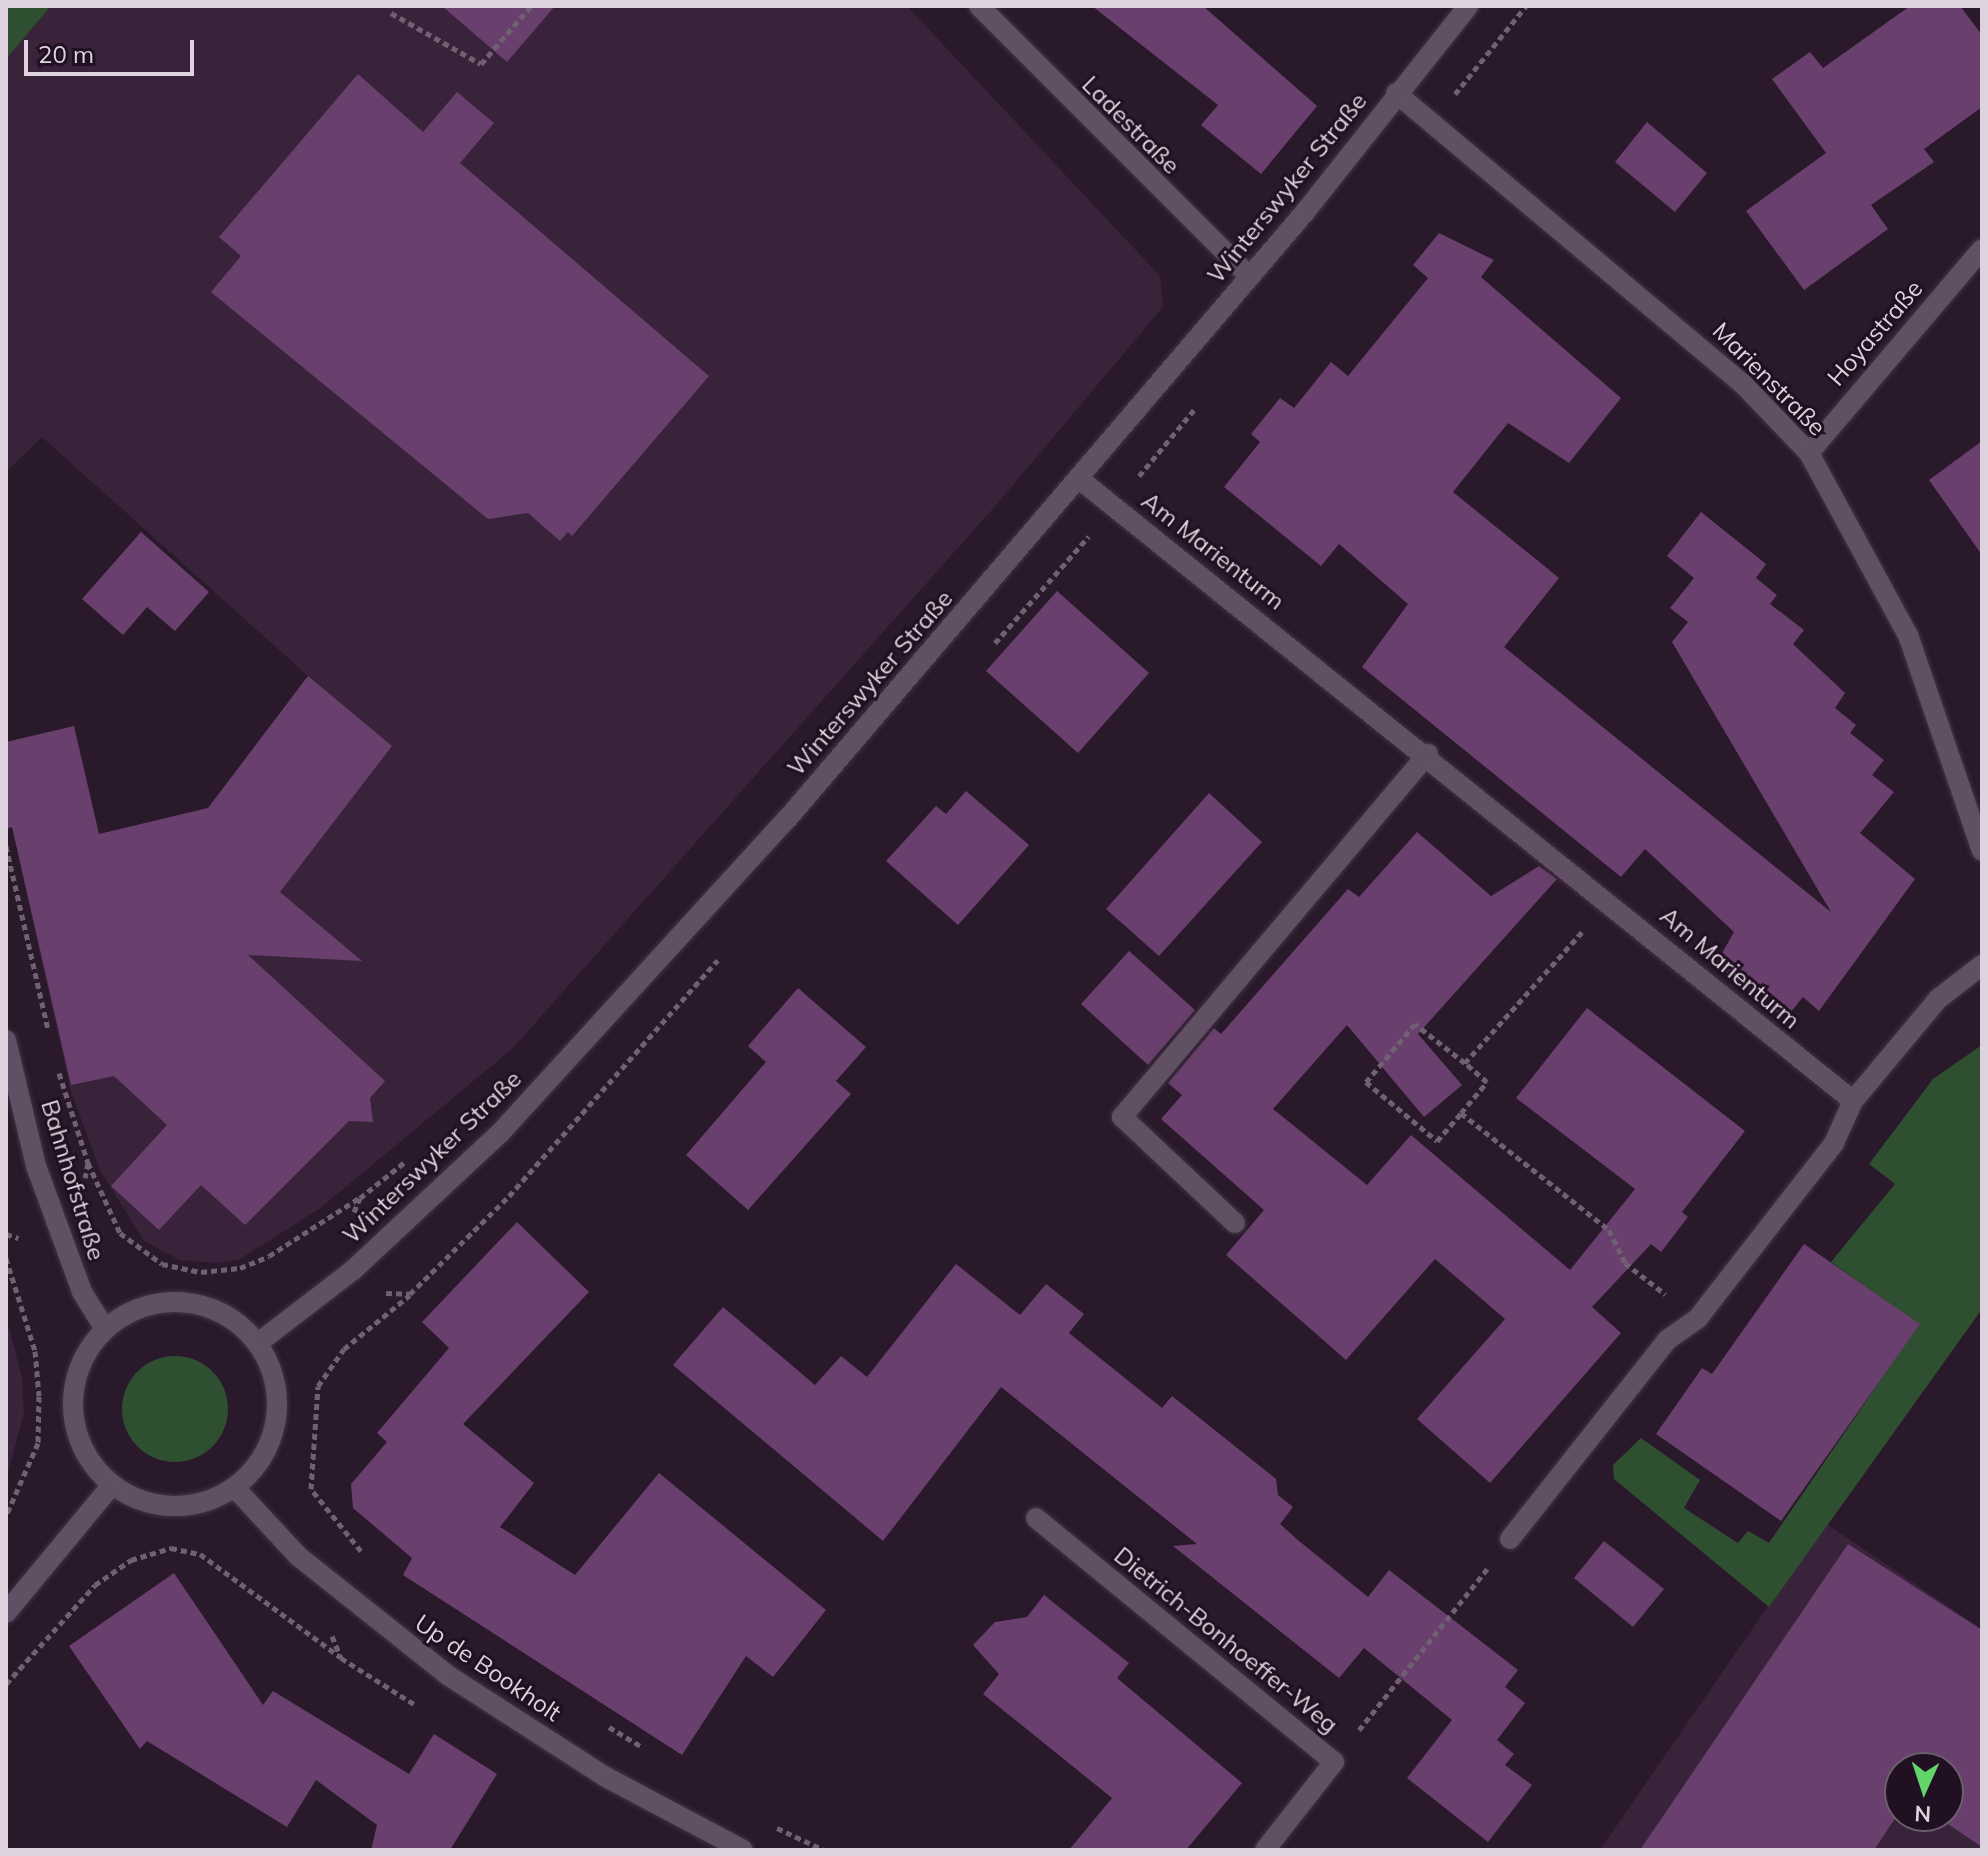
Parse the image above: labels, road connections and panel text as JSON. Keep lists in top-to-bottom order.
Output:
{
  "streets": {
    "street": [
      "Ladestraße",
      "Winterswyker Straße",
      "Hoyastraße",
      "Marienstraße",
      "Am Marienturm",
      "Bahnhofstraße",
      "Dietrich-Bonhoeffer-Weg",
      "Up de Bookholt"
    ]
  },
  "crossings": [
    ["Ladestraße", "Winterswyker Straße"],
    ["Winterswyker Straße", "Marienstraße"],
    ["Winterswyker Straße", "Am Marienturm"],
    ["Winterswyker Straße", "Bahnhofstraße"],
    ["Winterswyker Straße", "Up de Bookholt"],
    ["Hoyastraße", "Marienstraße"],
    ["Bahnhofstraße", "Up de Bookholt"]
  ],
  "scale_bar": "20 m",
  "north": "bottom"
}
